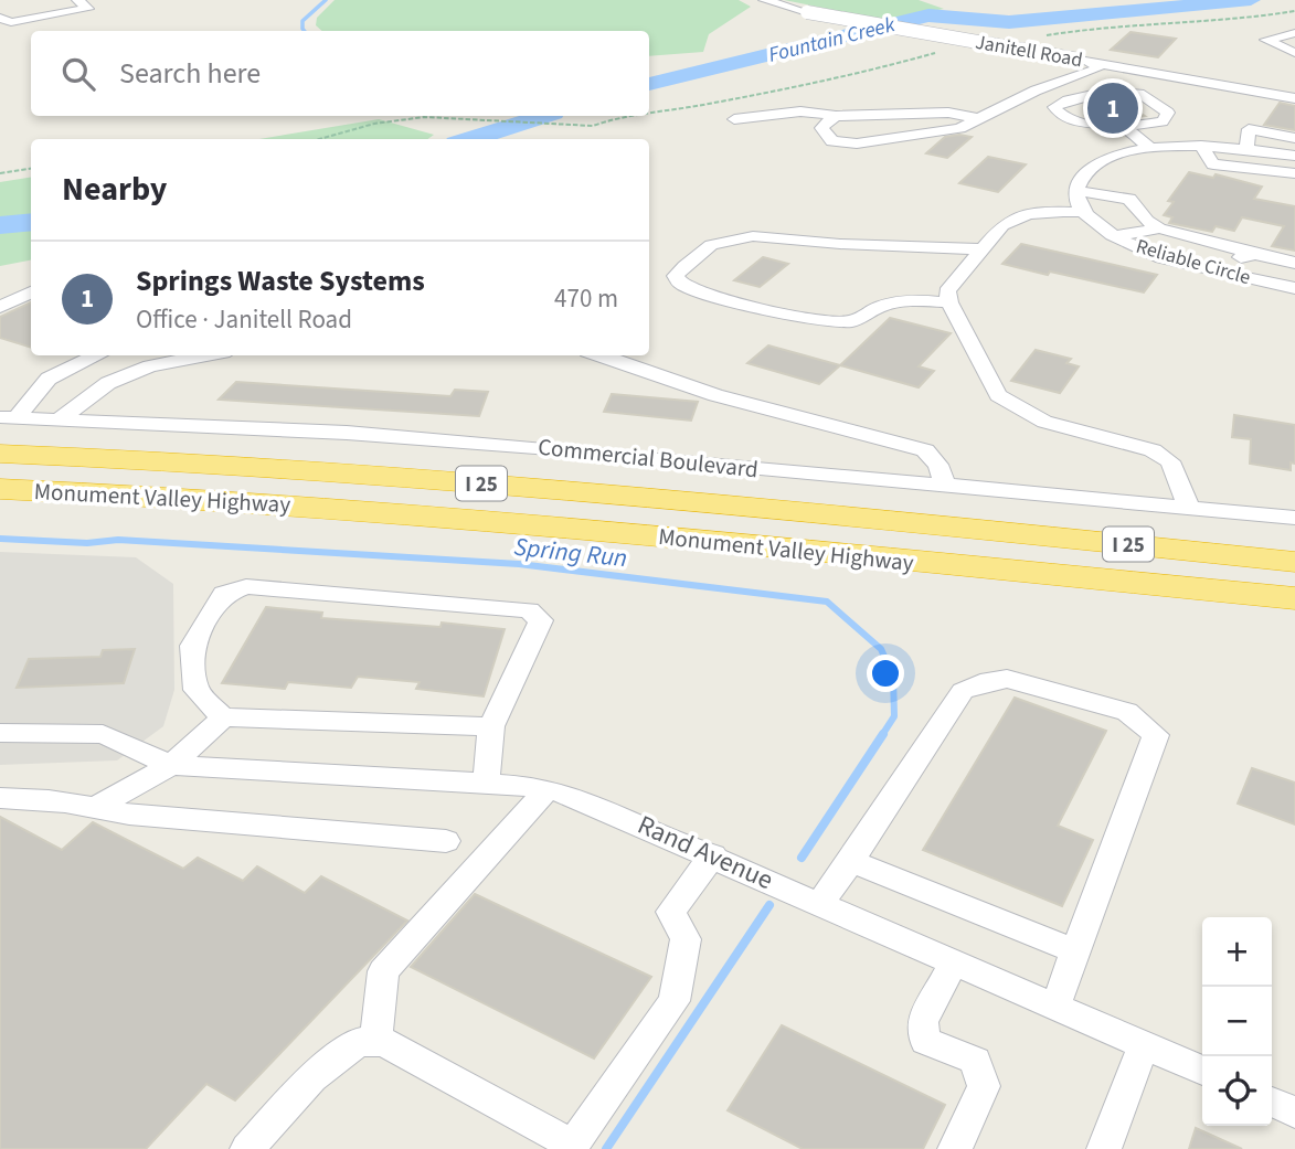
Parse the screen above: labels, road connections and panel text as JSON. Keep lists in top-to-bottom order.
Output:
{
  "streets": {
    "highway": ["I 25", "Monument Valley Highway"],
    "street": [
      "Janitell Road",
      "Reliable Circle",
      "Commercial Boulevard",
      "Rand Avenue"
    ]
  },
  "water": ["Fountain Creek", "Spring Run"],
  "page": {
    "search": "Search here",
    "pins": "1",
    "heading": "Nearby",
    "list": [
      {
        "mark": "1",
        "name": "Springs Waste Systems",
        "note": "Office · Janitell Road",
        "value": "470 m"
      }
    ],
    "map_buttons": ["+", "−"]
  }
}
